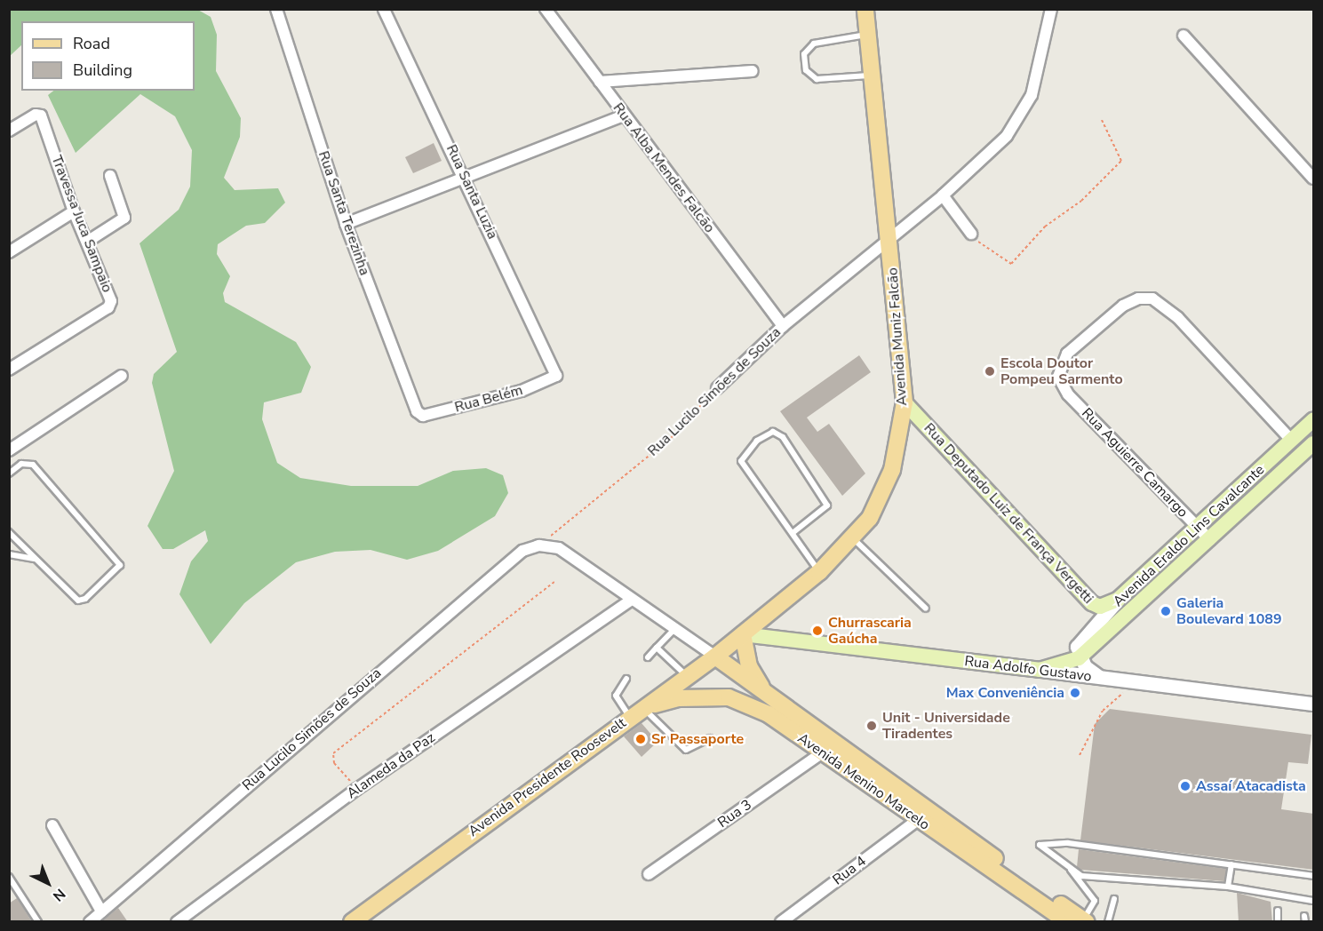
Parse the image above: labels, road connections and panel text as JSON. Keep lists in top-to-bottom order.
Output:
{
  "streets": {
    "main road": [
      "Avenida Muniz Falcão",
      "Rua Deputado Luiz de França Vergetti",
      "Avenida Eraldo Lins Cavalcante",
      "Rua Adolfo Gustavo",
      "Avenida Presidente Roosevelt",
      "Avenida Menino Marcelo"
    ],
    "street": [
      "Rua Alba Mendes Falcão",
      "Rua Santa Luzia",
      "Rua Santa Terezinha",
      "Travessa Juca Sampaio",
      "Rua Lucilo Simões de Souza",
      "Rua Belém",
      "Rua Aguierre Camargo",
      "Alameda da Paz",
      "Rua 3",
      "Rua 4"
    ]
  },
  "crossings": [
    ["Rua Alba Mendes Falcão", "Rua Lucilo Simões de Souza"],
    ["Rua Santa Luzia", "Rua Belém"],
    ["Rua Santa Terezinha", "Rua Belém"],
    ["Avenida Muniz Falcão", "Rua Lucilo Simões de Souza"],
    ["Avenida Muniz Falcão", "Rua Deputado Luiz de França Vergetti"],
    ["Avenida Muniz Falcão", "Rua Adolfo Gustavo"],
    ["Avenida Muniz Falcão", "Avenida Presidente Roosevelt"],
    ["Rua Aguierre Camargo", "Avenida Eraldo Lins Cavalcante"],
    ["Rua Deputado Luiz de França Vergetti", "Avenida Eraldo Lins Cavalcante"],
    ["Rua Adolfo Gustavo", "Avenida Presidente Roosevelt"],
    ["Avenida Presidente Roosevelt", "Avenida Menino Marcelo"],
    ["Avenida Menino Marcelo", "Rua 3"],
    ["Avenida Menino Marcelo", "Rua 4"]
  ],
  "places": [
    "Escola Doutor Pompeu Sarmento",
    "Galeria Boulevard 1089",
    "Churrascaria Gaúcha",
    "Max Conveniência",
    "Unit - Universidade Tiradentes",
    "Sr Passaporte",
    "Assaí Atacadista"
  ],
  "legend": ["Road", "Building"],
  "north": "bottom right"
}
